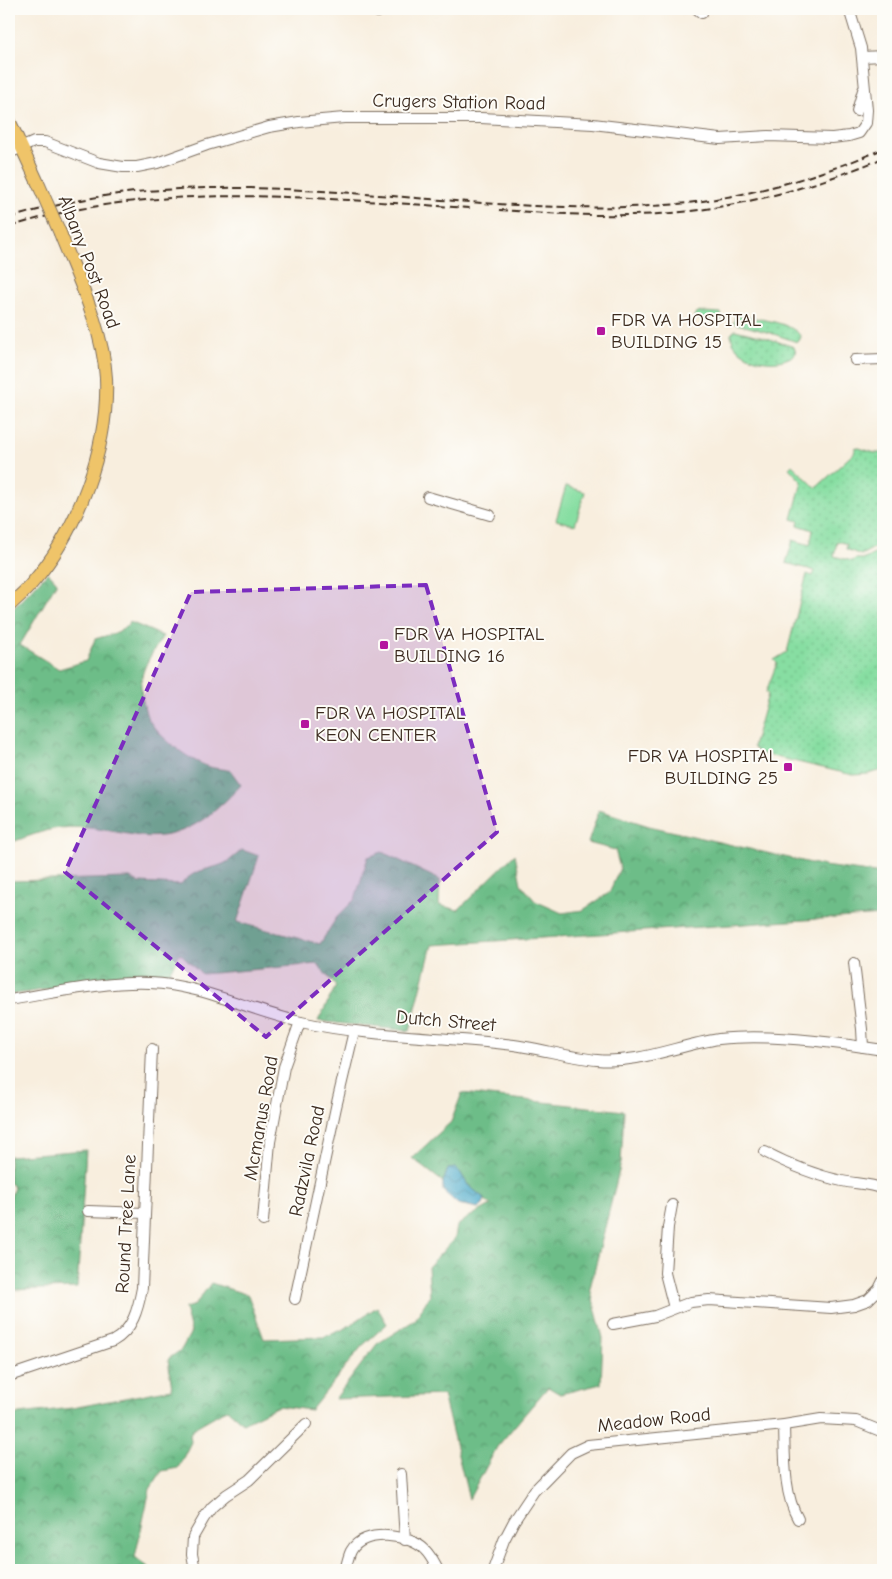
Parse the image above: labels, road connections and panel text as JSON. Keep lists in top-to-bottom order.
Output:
{
  "streets": {
    "main road": ["Albany Post Road"],
    "street": [
      "Crugers Station Road",
      "Dutch Street",
      "Mcmanus Road",
      "Radzvila Road",
      "Round Tree Lane",
      "Meadow Road"
    ]
  },
  "crossings": [
    ["Crugers Station Road", "Albany Post Road"],
    ["Dutch Street", "Mcmanus Road"],
    ["Dutch Street", "Radzvila Road"]
  ],
  "places": {
    "transit": [
      "FDR VA HOSPITAL BUILDING 15",
      "FDR VA HOSPITAL BUILDING 16",
      "FDR VA HOSPITAL KEON CENTER",
      "FDR VA HOSPITAL BUILDING 25"
    ]
  }
}
